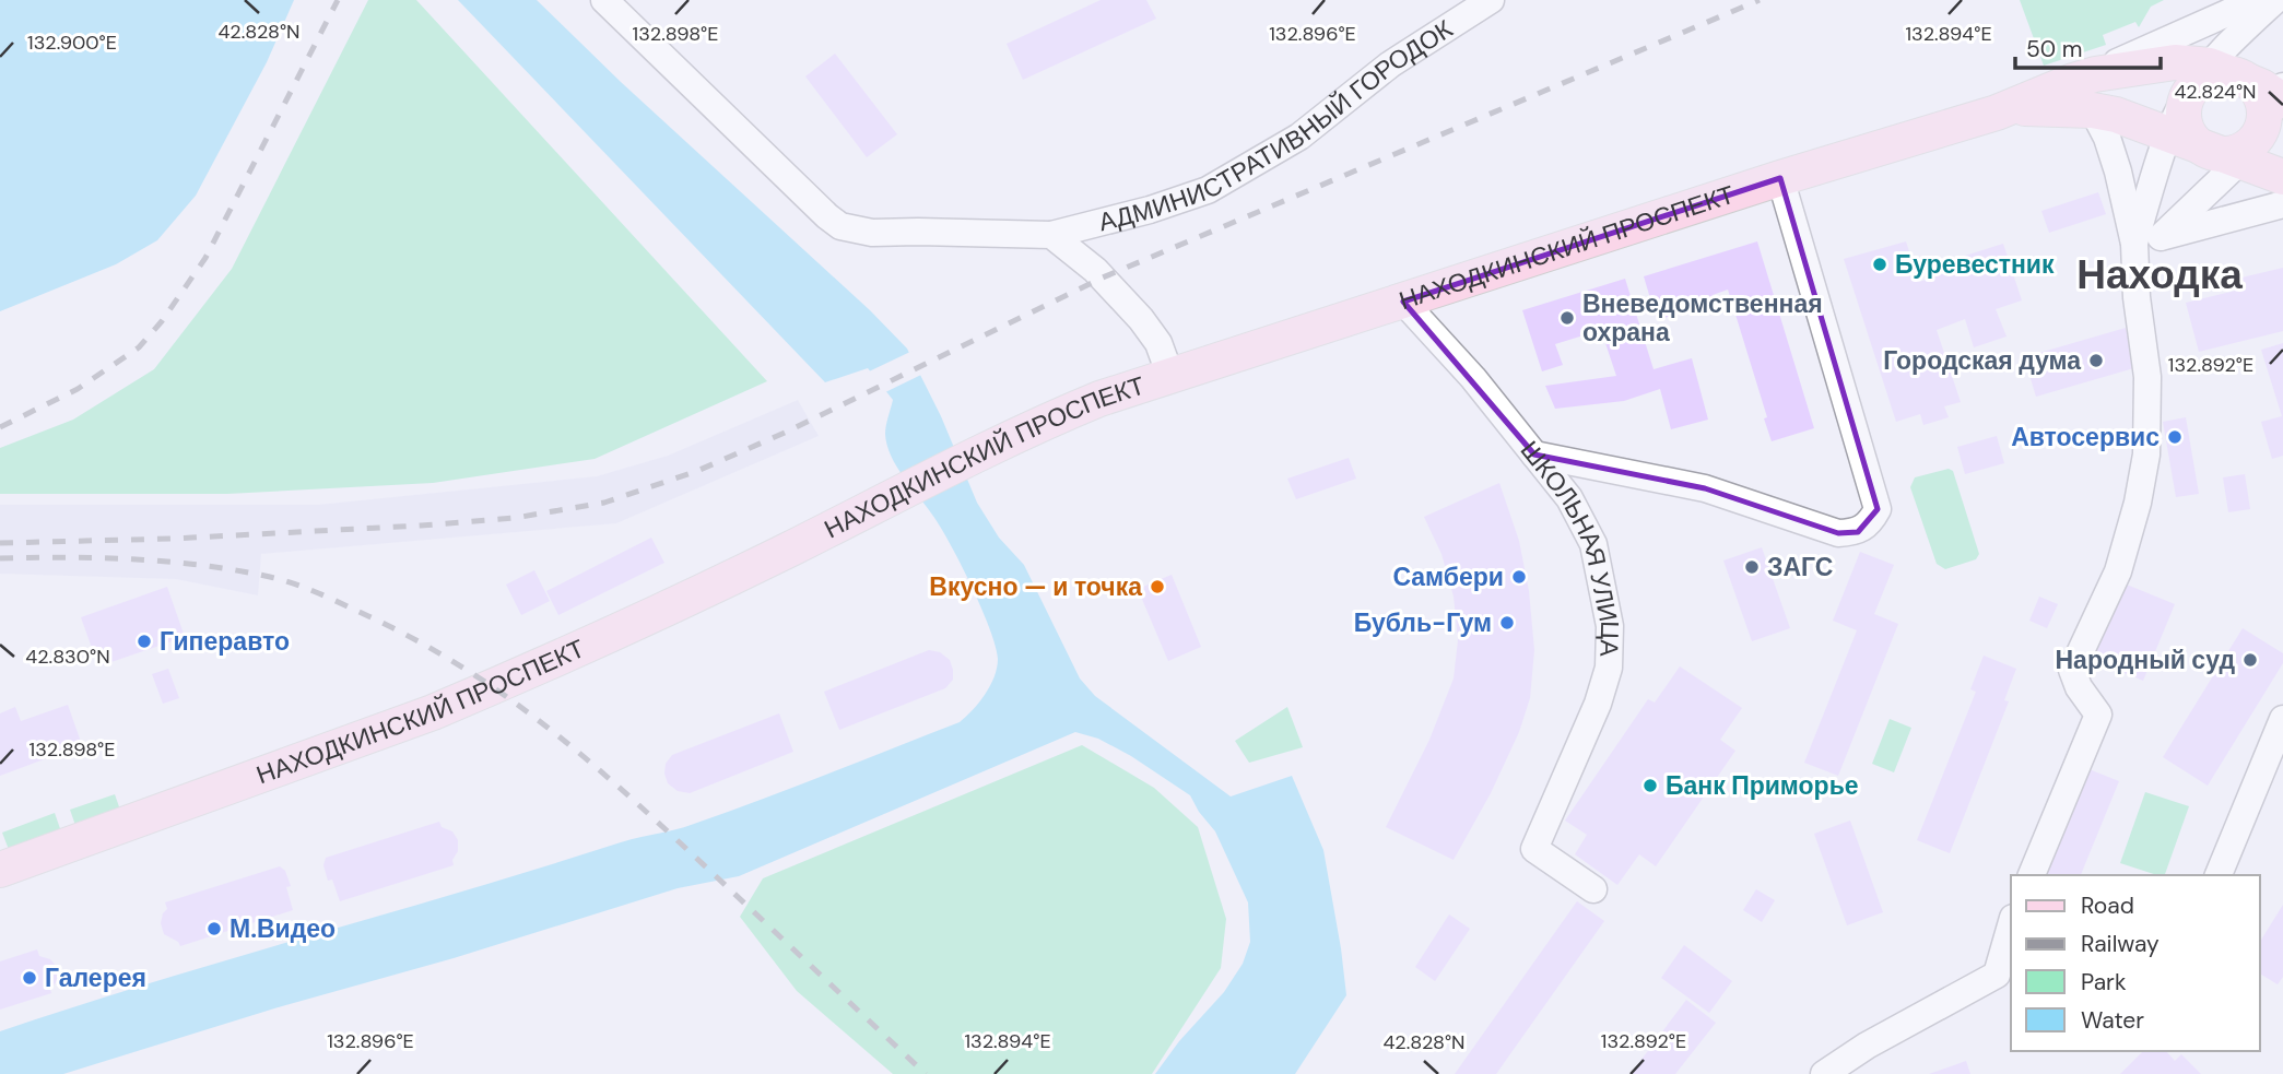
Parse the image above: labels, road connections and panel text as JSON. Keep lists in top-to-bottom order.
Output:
{
  "streets": {
    "main road": ["НАХОДКИНСКИЙ ПРОСПЕКТ"],
    "street": ["АДМИНИСТРАТИВНЫЙ ГОРОДОК", "ШКОЛЬНАЯ УЛИЦА"]
  },
  "crossings": [
    ["НАХОДКИНСКИЙ ПРОСПЕКТ", "ШКОЛЬНАЯ УЛИЦА"]
  ],
  "districts": ["Находка"],
  "places": [
    "Буревестник",
    "Вневедомственная охрана",
    "Городская дума",
    "Автосервис",
    "ЗАГС",
    "Самбери",
    "Вкусно — и точка",
    "Бубль-Гум",
    "Гиперавто",
    "Народный суд",
    "Банк Приморье",
    "М.Видео",
    "Галерея"
  ],
  "legend": [
    "Road",
    "Railway",
    "Park",
    "Water"
  ],
  "scale_bar": "50 m",
  "coordinates": [
    "42.828°N",
    "132.898°E",
    "132.896°E",
    "132.894°E",
    "132.900°E",
    "42.824°N",
    "132.892°E",
    "42.830°N"
  ]
}
